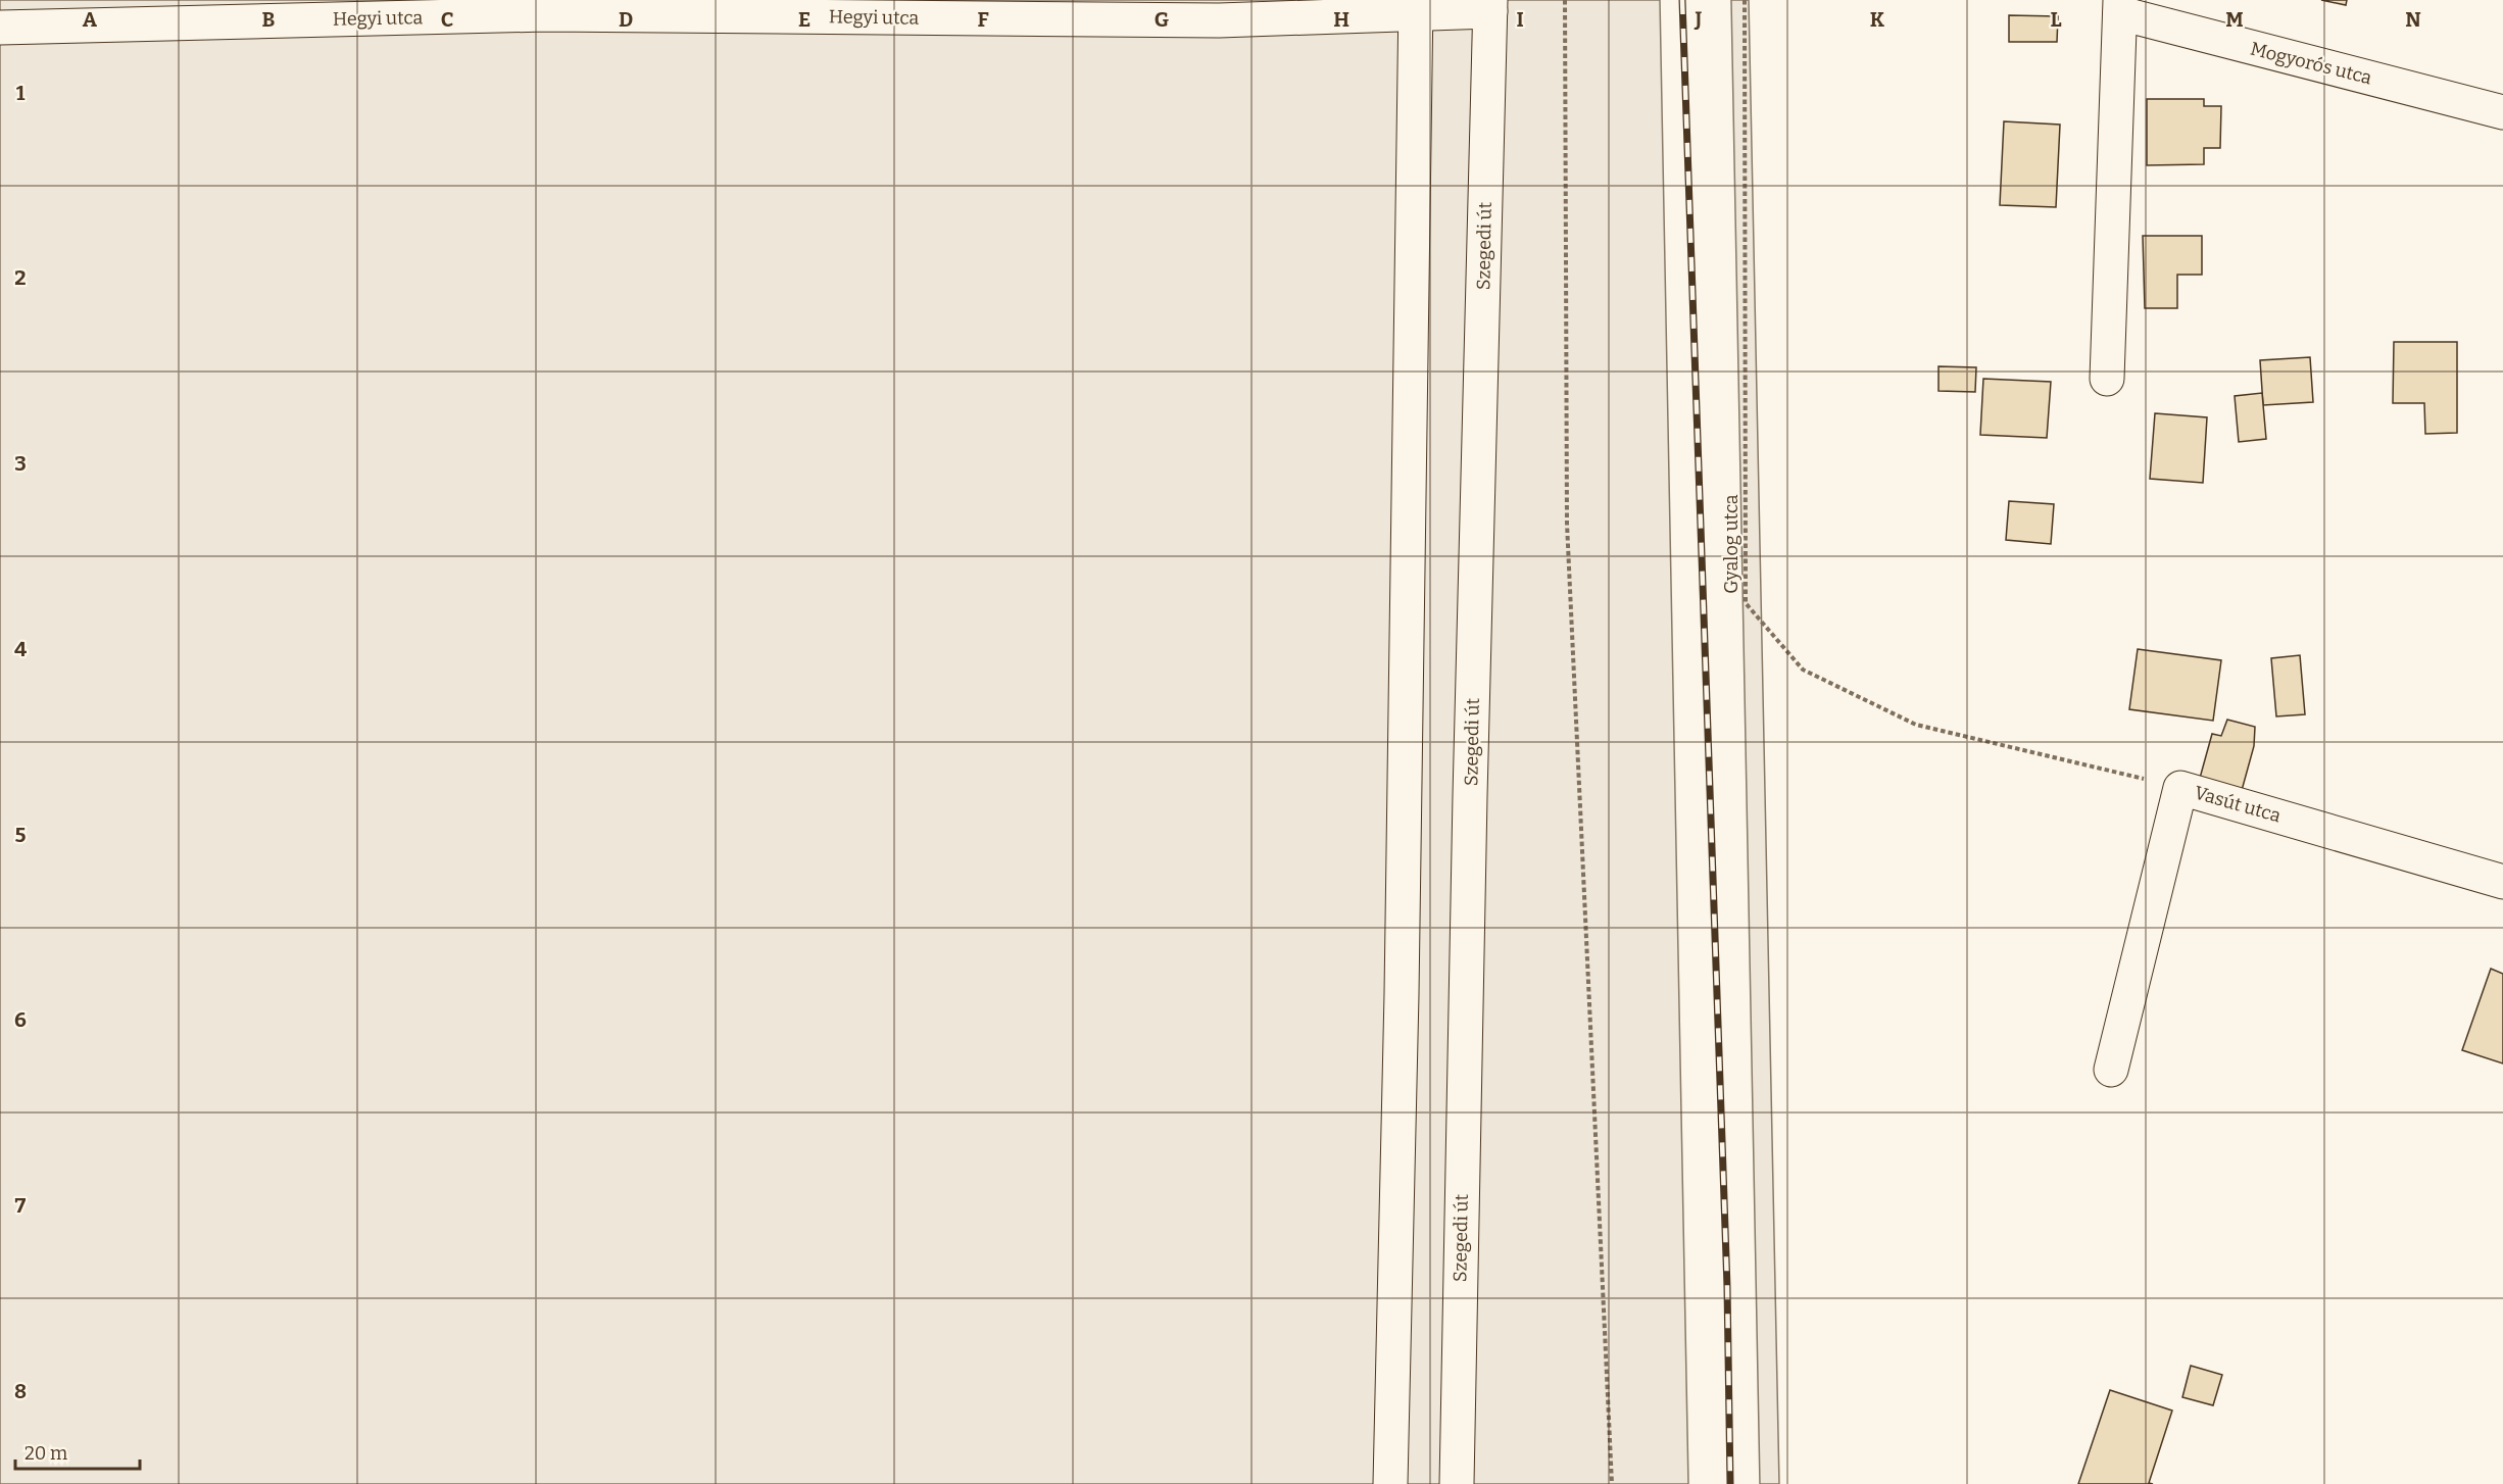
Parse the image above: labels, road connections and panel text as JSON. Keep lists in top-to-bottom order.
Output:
{
  "streets": {
    "main road": [
      "Hegyi utca",
      "Mogyorós utca",
      "Szegedi út",
      "Vasút utca"
    ],
    "path": ["Gyalog utca"]
  },
  "crossings": [
    ["Hegyi utca", "Szegedi út"],
    ["Gyalog utca", "Vasút utca"]
  ],
  "scale_bar": "20 m",
  "grid": {
    "columns": [
      "A",
      "B",
      "C",
      "D",
      "E",
      "F",
      "G",
      "H",
      "I",
      "J",
      "K",
      "L",
      "M",
      "N"
    ],
    "rows": [
      "1",
      "2",
      "3",
      "4",
      "5",
      "6",
      "7",
      "8"
    ]
  }
}
